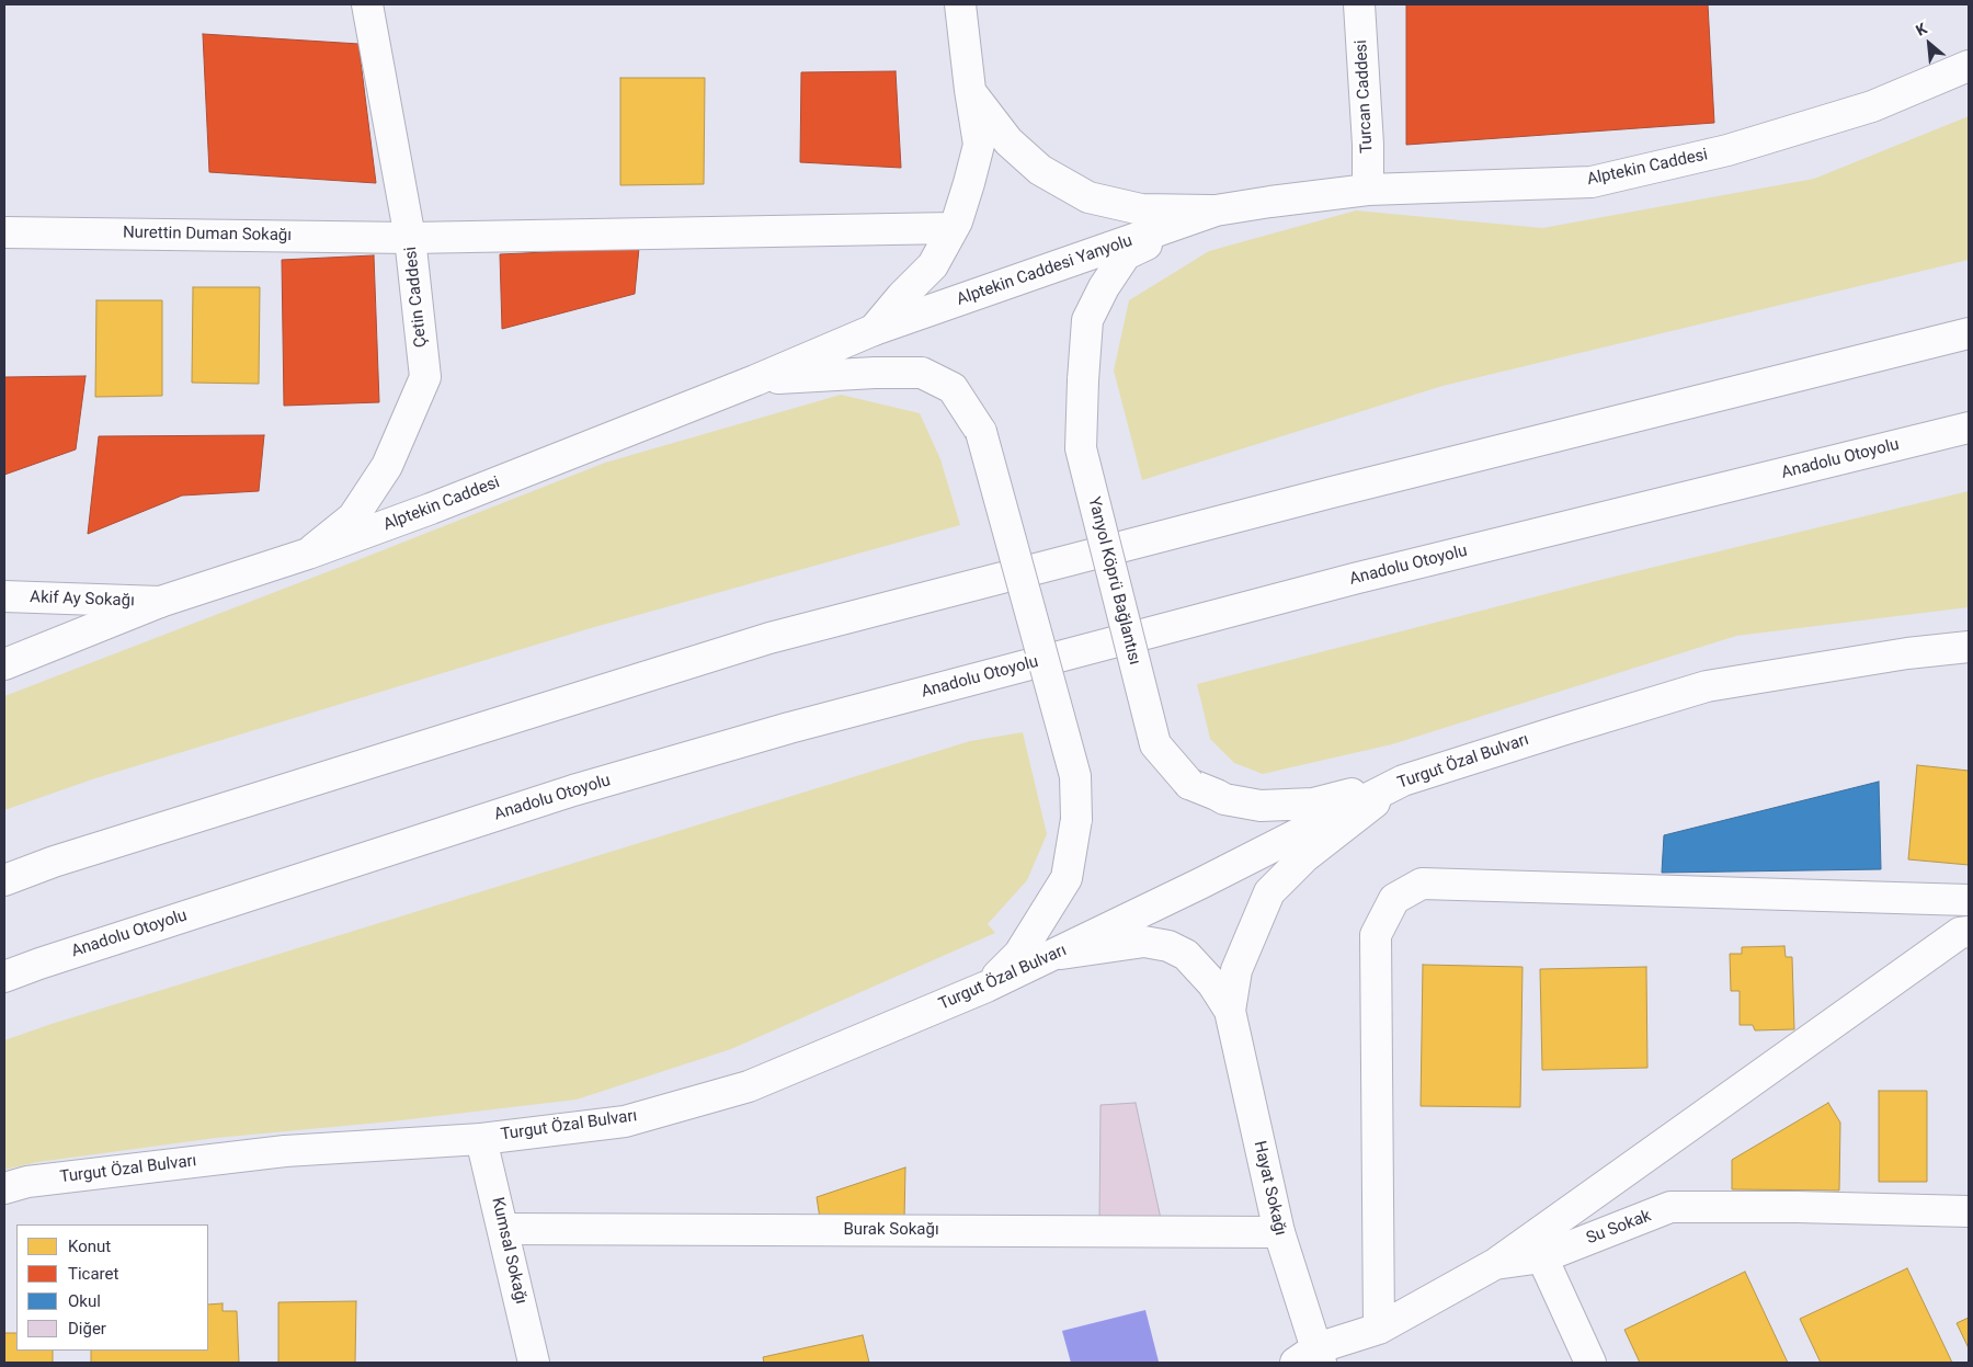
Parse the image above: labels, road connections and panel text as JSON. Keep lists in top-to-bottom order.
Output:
{
  "streets": {
    "main road": [
      "Turcan Caddesi",
      "Alptekin Caddesi",
      "Nurettin Duman Sokağı",
      "Alptekin Caddesi Yanyolu",
      "Çetin Caddesi",
      "Anadolu Otoyolu",
      "Yanyol Köprü Bağlantısı",
      "Akif Ay Sokağı",
      "Turgut Özal Bulvarı",
      "Hayat Sokağı",
      "Su Sokak",
      "Burak Sokağı",
      "Kumsal Sokağı"
    ]
  },
  "crossings": [
    ["Turcan Caddesi", "Alptekin Caddesi"],
    ["Alptekin Caddesi", "Alptekin Caddesi Yanyolu"],
    ["Alptekin Caddesi", "Çetin Caddesi"],
    ["Alptekin Caddesi", "Yanyol Köprü Bağlantısı"],
    ["Alptekin Caddesi", "Akif Ay Sokağı"],
    ["Nurettin Duman Sokağı", "Çetin Caddesi"],
    ["Alptekin Caddesi Yanyolu", "Yanyol Köprü Bağlantısı"],
    ["Yanyol Köprü Bağlantısı", "Turgut Özal Bulvarı"],
    ["Turgut Özal Bulvarı", "Kumsal Sokağı"],
    ["Hayat Sokağı", "Su Sokak"],
    ["Hayat Sokağı", "Burak Sokağı"],
    ["Burak Sokağı", "Kumsal Sokağı"]
  ],
  "legend": [
    "Konut",
    "Ticaret",
    "Okul",
    "Diğer"
  ],
  "north": "top left"
}
